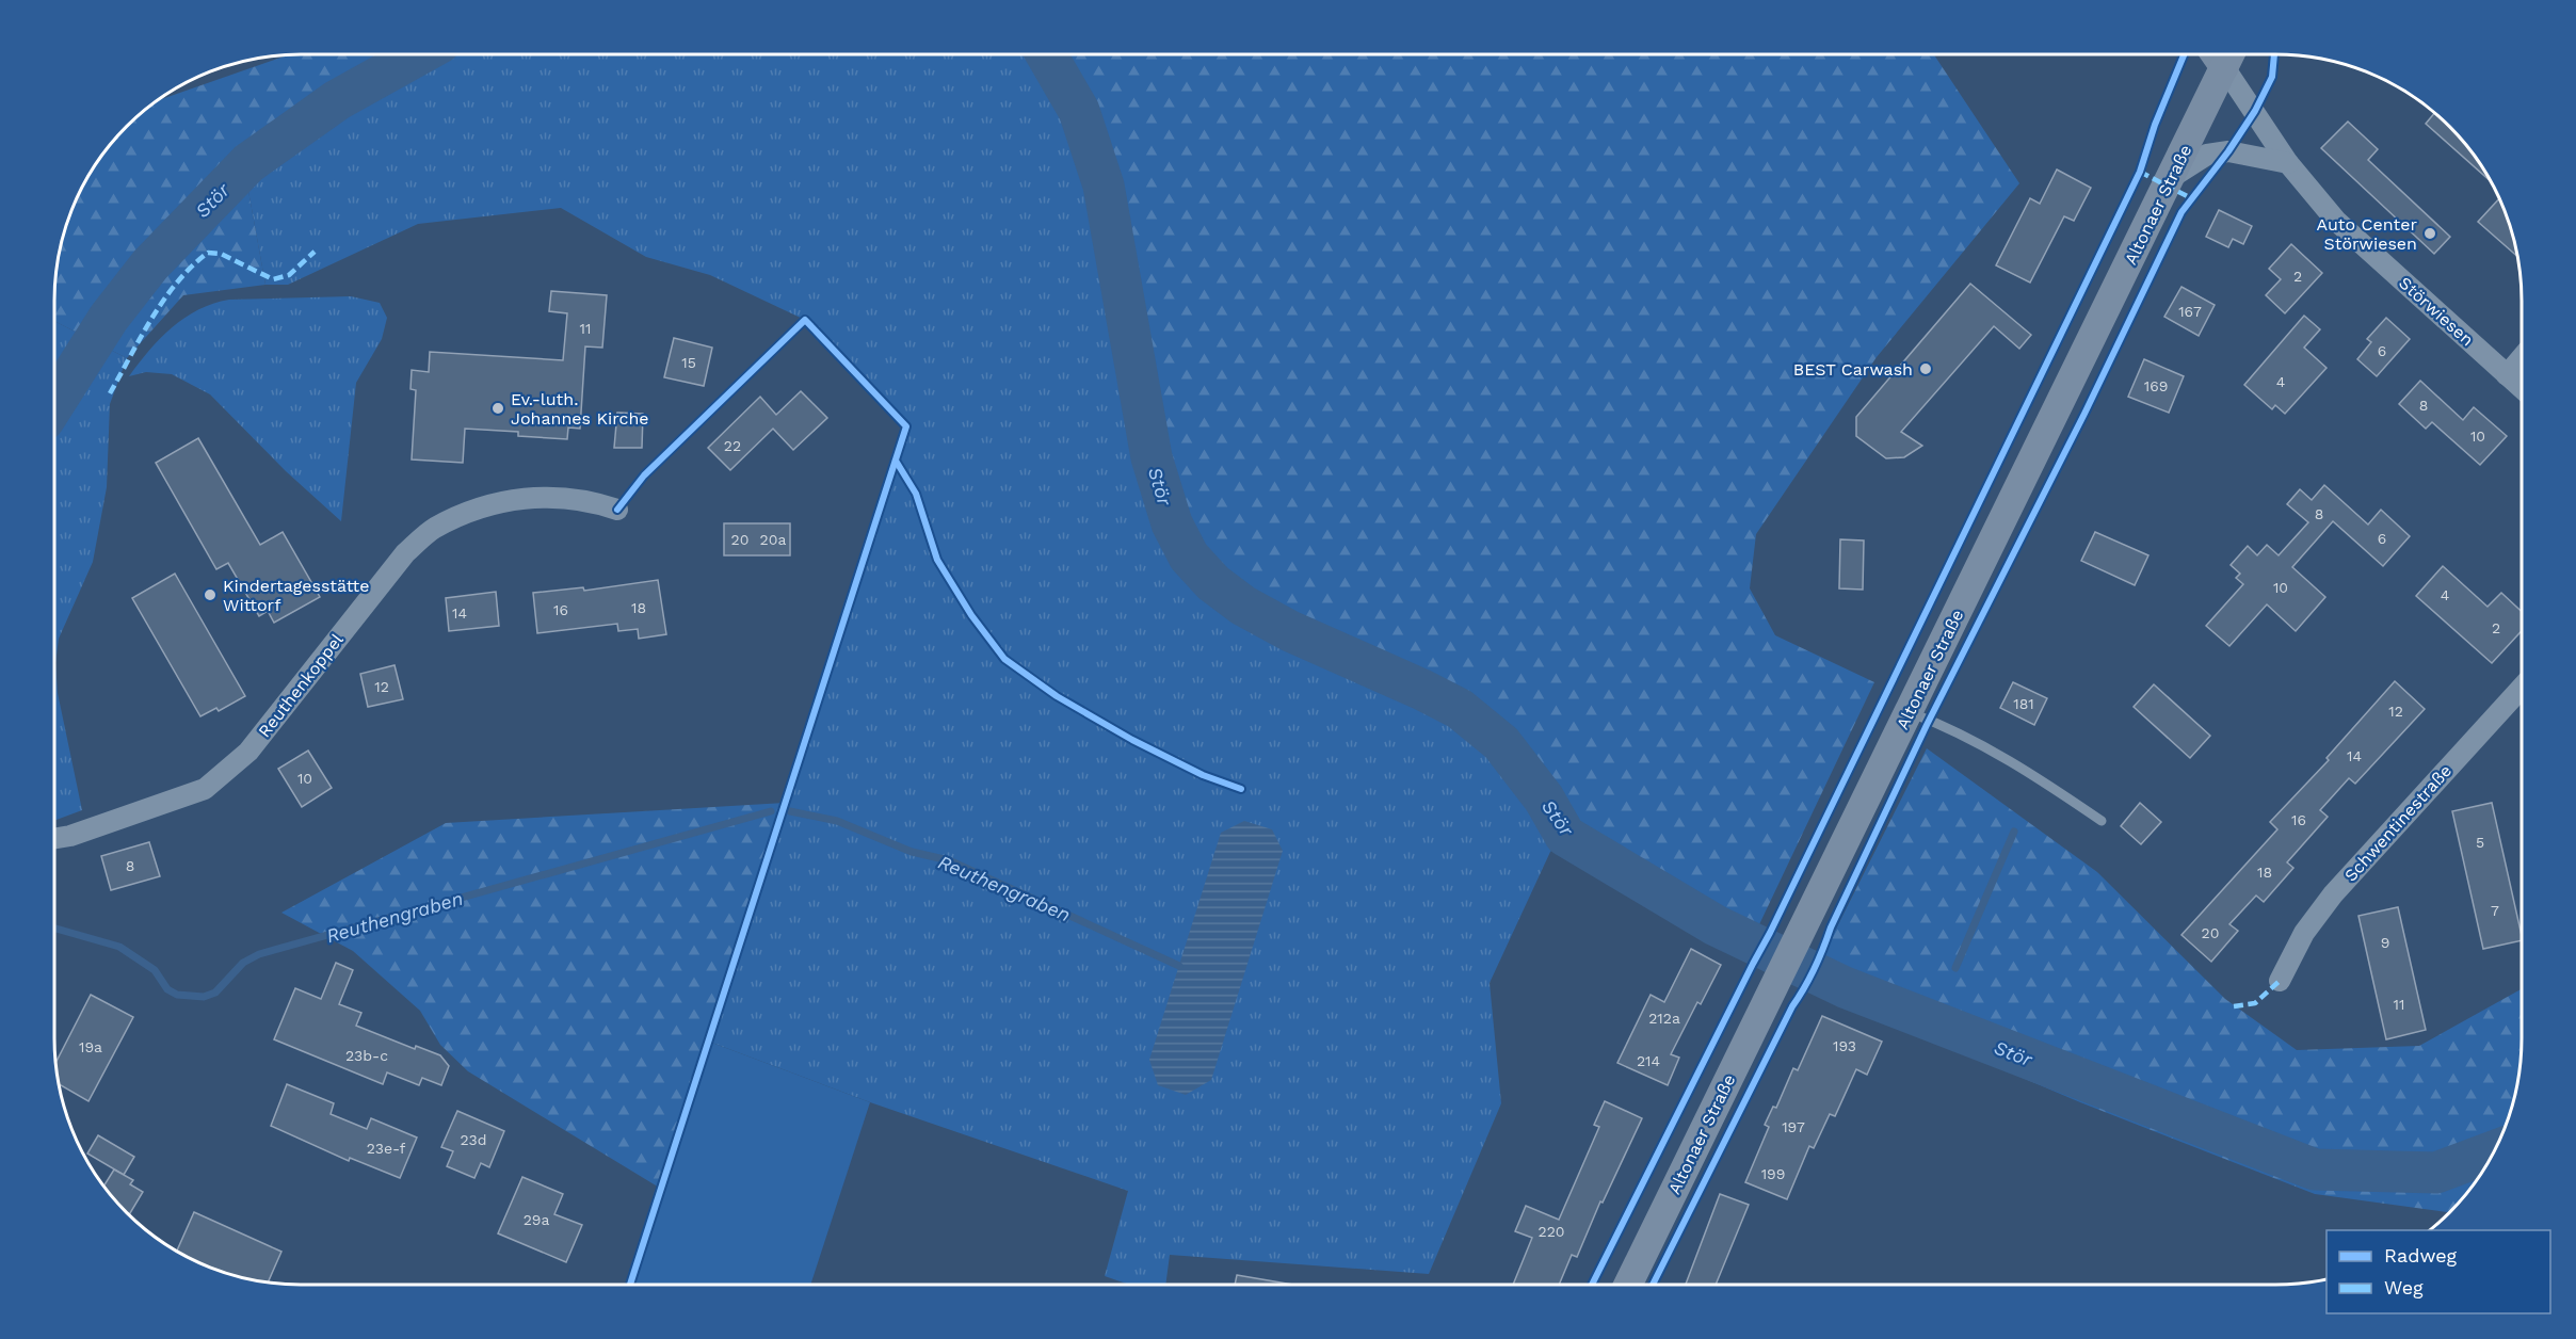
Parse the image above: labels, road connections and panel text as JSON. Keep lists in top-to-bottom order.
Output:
{
  "streets": {
    "main road": ["Altonaer Straße"],
    "street": ["Störwiesen", "Reuthenkoppel", "Schwentinestraße"]
  },
  "crossings": [
    ["Altonaer Straße", "Störwiesen"]
  ],
  "water": ["Stör", "Reuthengraben"],
  "places": [
    "Auto Center Störwiesen",
    "BEST Carwash",
    "Ev.-luth. Johannes Kirche",
    "Kindertagesstätte Wittorf"
  ],
  "house_numbers": [
    "2",
    "167",
    "11",
    "6",
    "15",
    "4",
    "169",
    "8",
    "10",
    "22",
    "8",
    "6",
    "20",
    "20a",
    "10",
    "4",
    "18",
    "16",
    "14",
    "2",
    "12",
    "181",
    "12",
    "14",
    "10",
    "16",
    "5",
    "8",
    "18",
    "7",
    "20",
    "9",
    "11",
    "212a",
    "193",
    "19a",
    "23b-c",
    "214",
    "197",
    "23d",
    "23e-f",
    "199",
    "29a",
    "220"
  ],
  "legend": ["Radweg", "Weg"]
}
